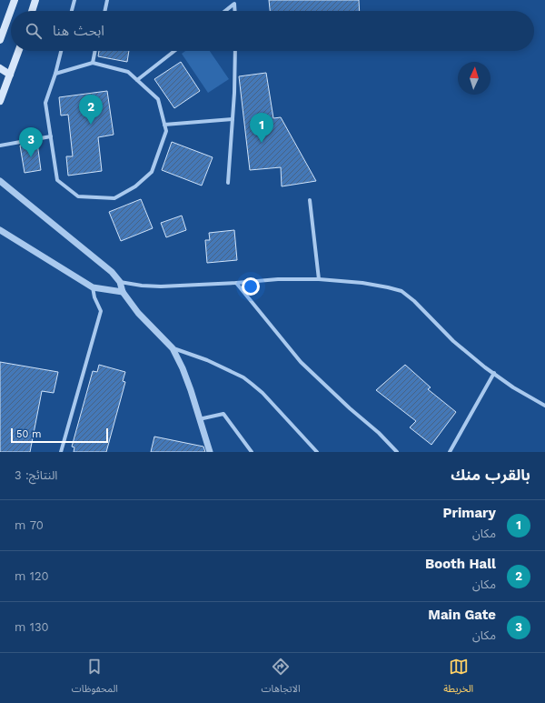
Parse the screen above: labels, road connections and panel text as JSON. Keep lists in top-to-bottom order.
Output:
{
  "scale_bar": "50 m",
  "north": "top",
  "page": {
    "search": "ابحث هنا",
    "pins": ["2", "1", "3"],
    "scale": "50 m",
    "heading": ["بالقرب منك", "النتائج: 3"],
    "list": [
      {
        "mark": "1",
        "name": "Primary",
        "note": "مكان",
        "value": "70 m"
      },
      {
        "mark": "2",
        "name": "Booth Hall",
        "note": "مكان",
        "value": "120 m"
      },
      {
        "mark": "3",
        "name": "Main Gate",
        "note": "مكان",
        "value": "130 m"
      }
    ],
    "nav": ["الخريطة", "الاتجاهات", "المحفوظات"]
  }
}
